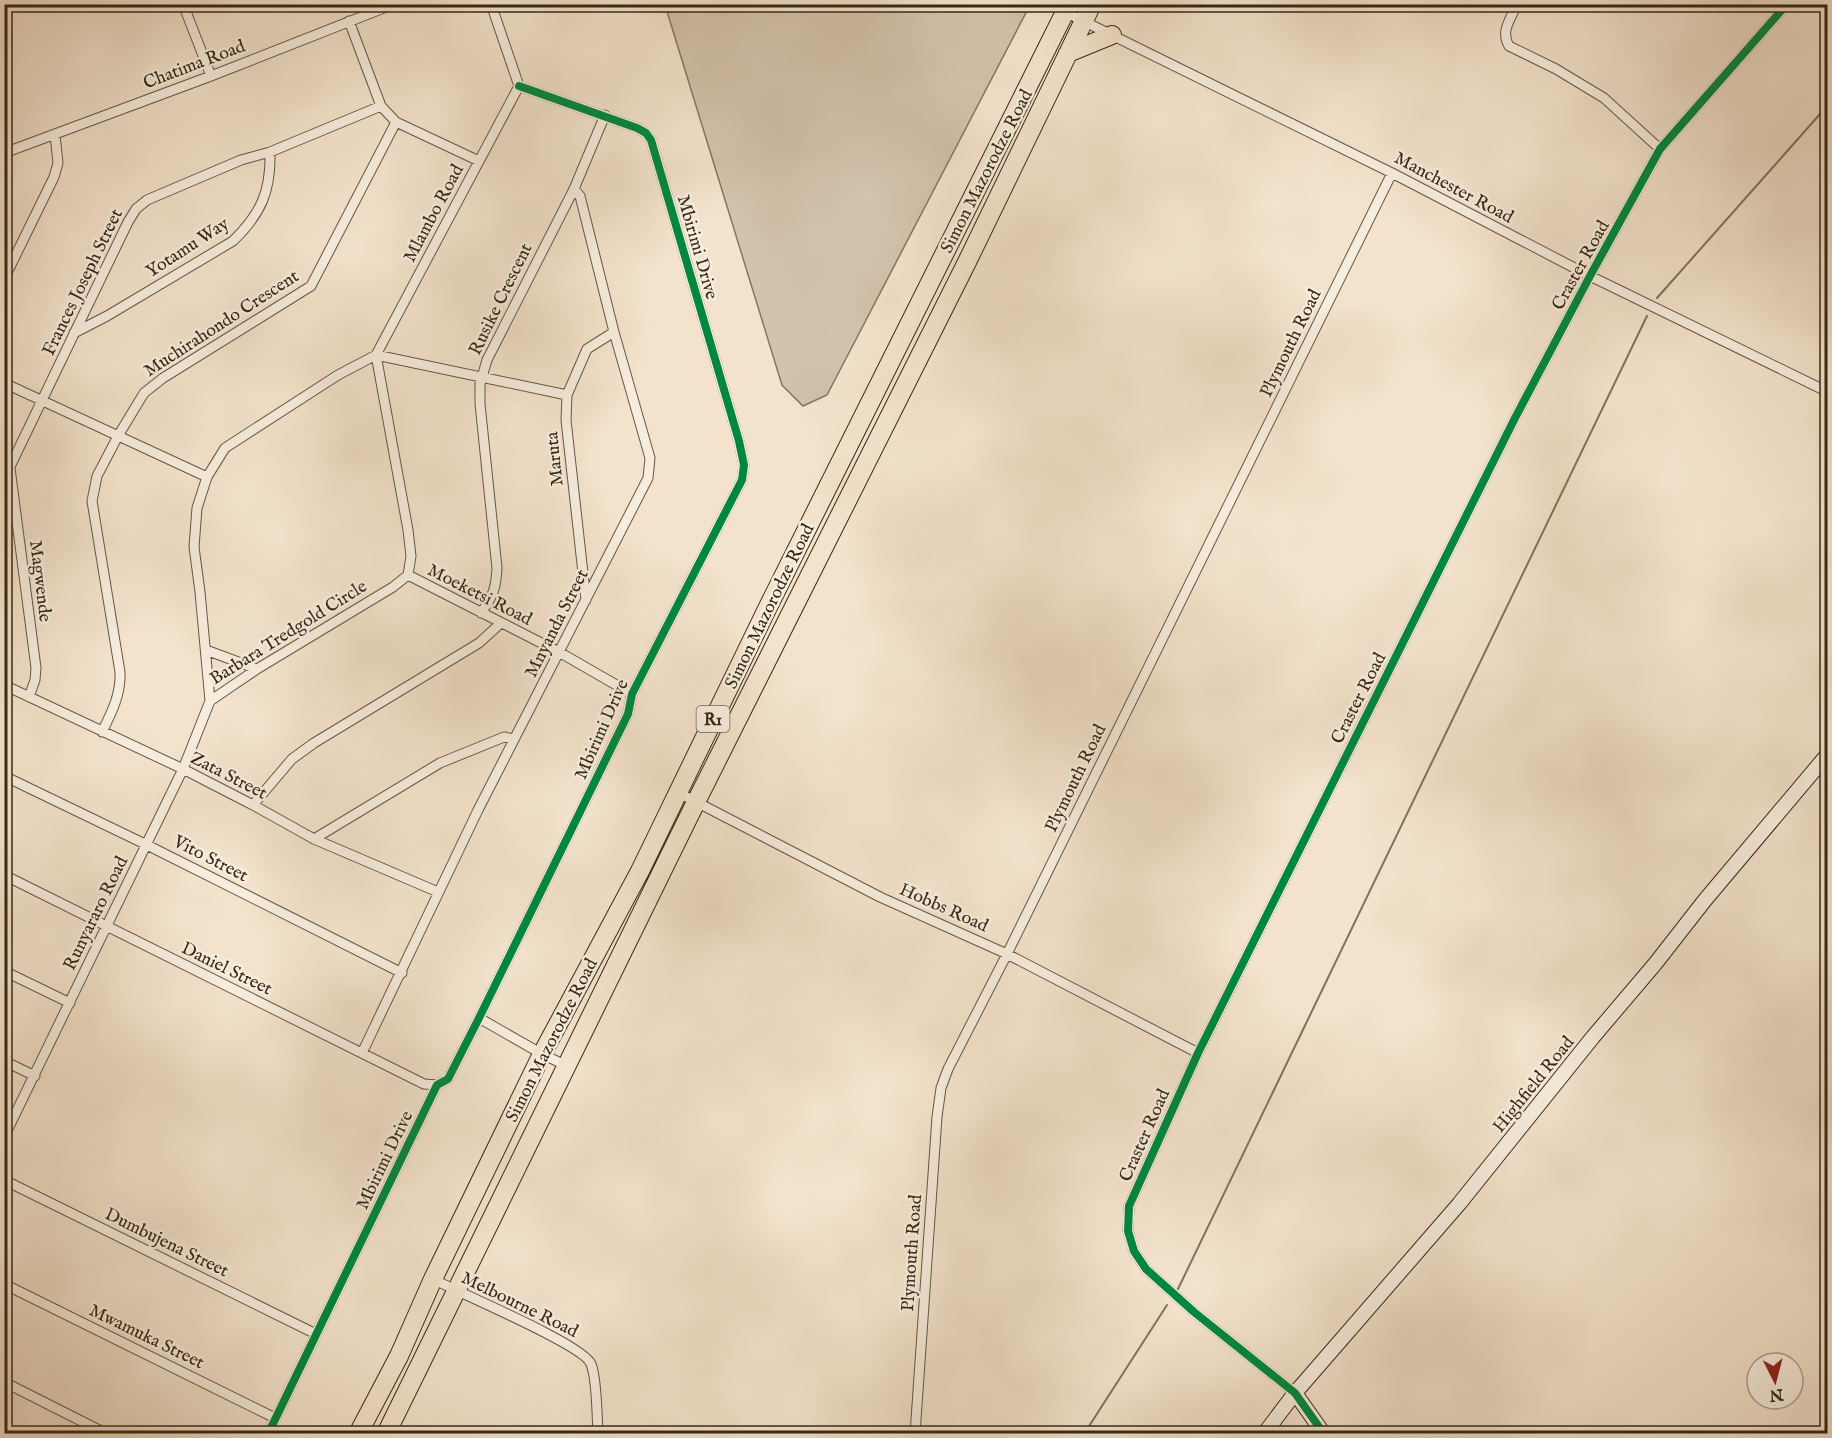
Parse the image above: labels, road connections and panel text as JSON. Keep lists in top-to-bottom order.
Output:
{
  "streets": {
    "highway": ["Simon Mazorodze Road", "R1"],
    "street": [
      "Chatima Road",
      "Manchester Road",
      "Mlambo Road",
      "Yotamu Way",
      "Mbirimi Drive",
      "Craster Road",
      "Frances Joseph Street",
      "Rusike Crescent",
      "Muchirahondo Crescent",
      "Plymouth Road",
      "Maruta",
      "Magwende",
      "Moeketsi Road",
      "Mnyanda Street",
      "Barbara Tredgold Circle",
      "Zata Street",
      "Vito Street",
      "Hobbs Road",
      "Runyararo Road",
      "Daniel Street",
      "Highfield Road",
      "Dumbujena Street",
      "Melbourne Road",
      "Mwamuka Street"
    ]
  },
  "crossings": [
    ["Simon Mazorodze Road", "Manchester Road"],
    ["Simon Mazorodze Road", "Hobbs Road"],
    ["Simon Mazorodze Road", "Melbourne Road"],
    ["Manchester Road", "Craster Road"],
    ["Manchester Road", "Plymouth Road"],
    ["Mlambo Road", "Mbirimi Drive"],
    ["Mlambo Road", "Barbara Tredgold Circle"],
    ["Yotamu Way", "Frances Joseph Street"],
    ["Mbirimi Drive", "Rusike Crescent"],
    ["Mbirimi Drive", "Moeketsi Road"],
    ["Mbirimi Drive", "Daniel Street"],
    ["Mbirimi Drive", "Dumbujena Street"],
    ["Mbirimi Drive", "Mwamuka Street"],
    ["Craster Road", "Hobbs Road"],
    ["Craster Road", "Highfield Road"],
    ["Frances Joseph Street", "Magwende"],
    ["Rusike Crescent", "Moeketsi Road"],
    ["Rusike Crescent", "Mnyanda Street"],
    ["Muchirahondo Crescent", "Zata Street"],
    ["Plymouth Road", "Hobbs Road"],
    ["Maruta", "Mnyanda Street"],
    ["Magwende", "Zata Street"],
    ["Moeketsi Road", "Mnyanda Street"],
    ["Moeketsi Road", "Barbara Tredgold Circle"],
    ["Mnyanda Street", "Zata Street"],
    ["Mnyanda Street", "Vito Street"],
    ["Mnyanda Street", "Daniel Street"],
    ["Barbara Tredgold Circle", "Runyararo Road"],
    ["Zata Street", "Runyararo Road"],
    ["Vito Street", "Runyararo Road"],
    ["Runyararo Road", "Daniel Street"]
  ],
  "north": "bottom"
}
